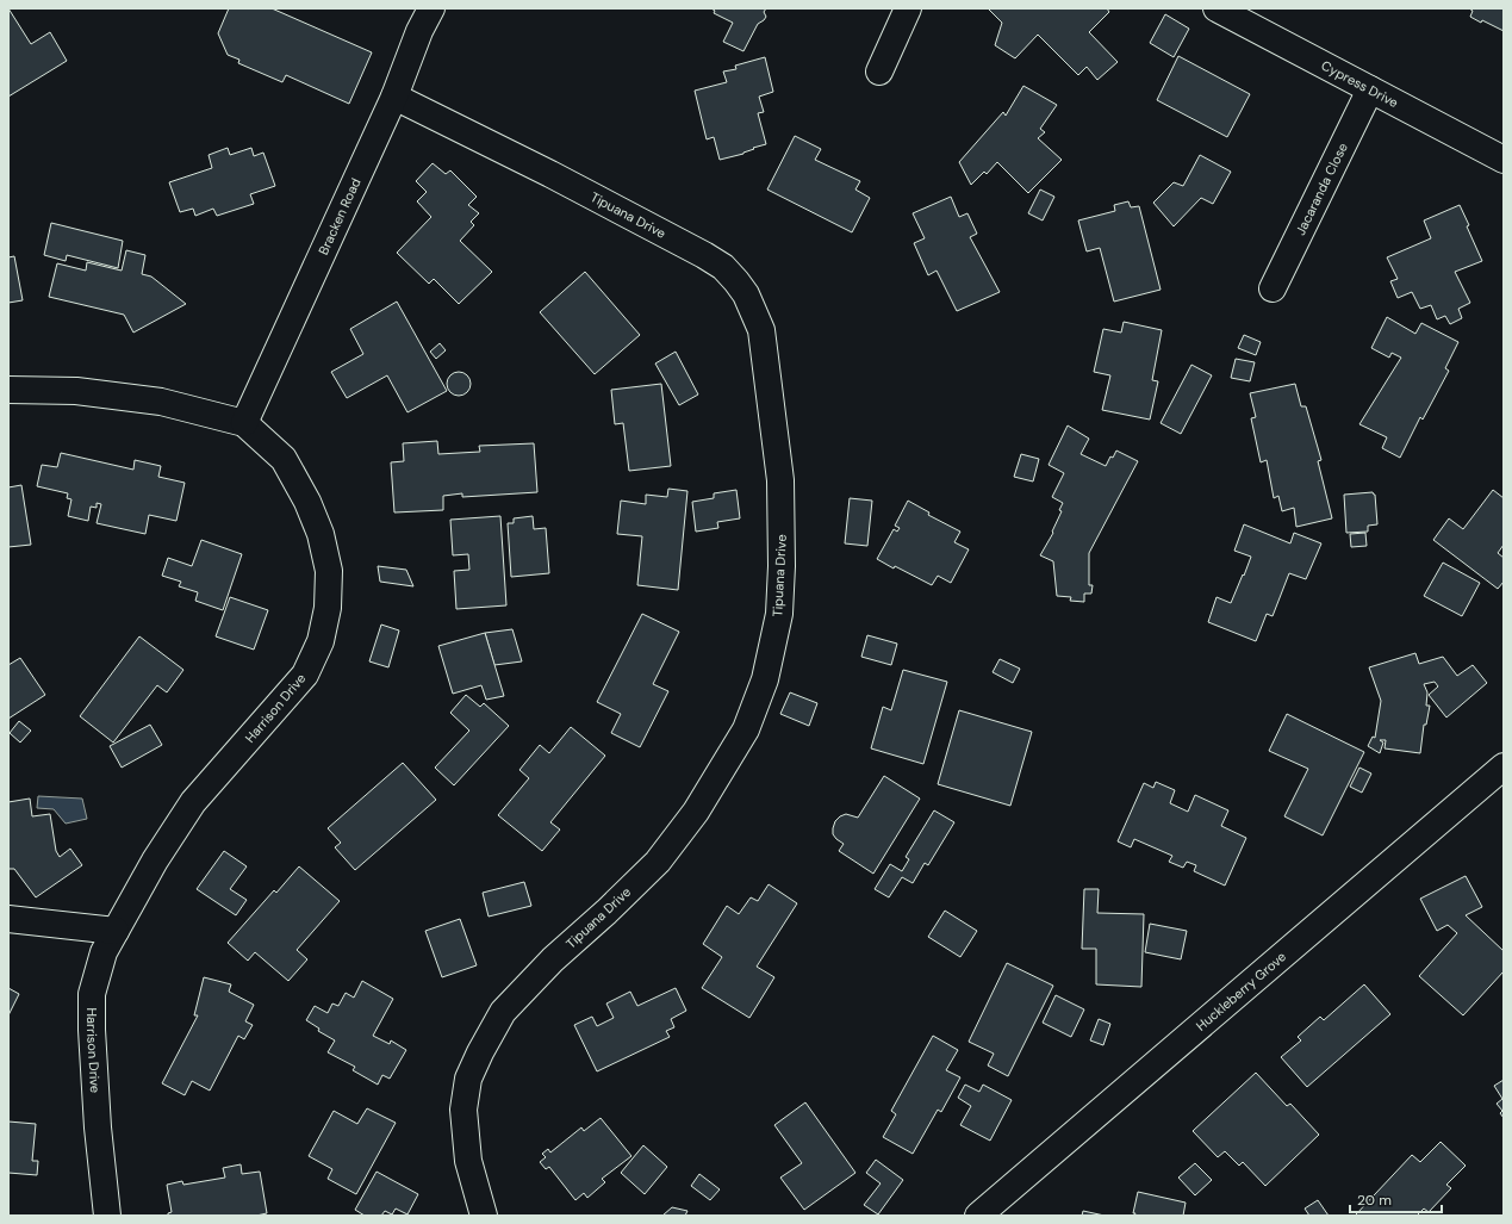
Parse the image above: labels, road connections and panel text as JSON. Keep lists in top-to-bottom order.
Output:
{
  "streets": {
    "street": [
      "Cypress Drive",
      "Jacaranda Close",
      "Bracken Road",
      "Tipuana Drive",
      "Harrison Drive",
      "Huckleberry Grove"
    ]
  },
  "crossings": [
    ["Cypress Drive", "Jacaranda Close"],
    ["Bracken Road", "Tipuana Drive"],
    ["Bracken Road", "Harrison Drive"]
  ],
  "scale_bar": "20 m"
}
